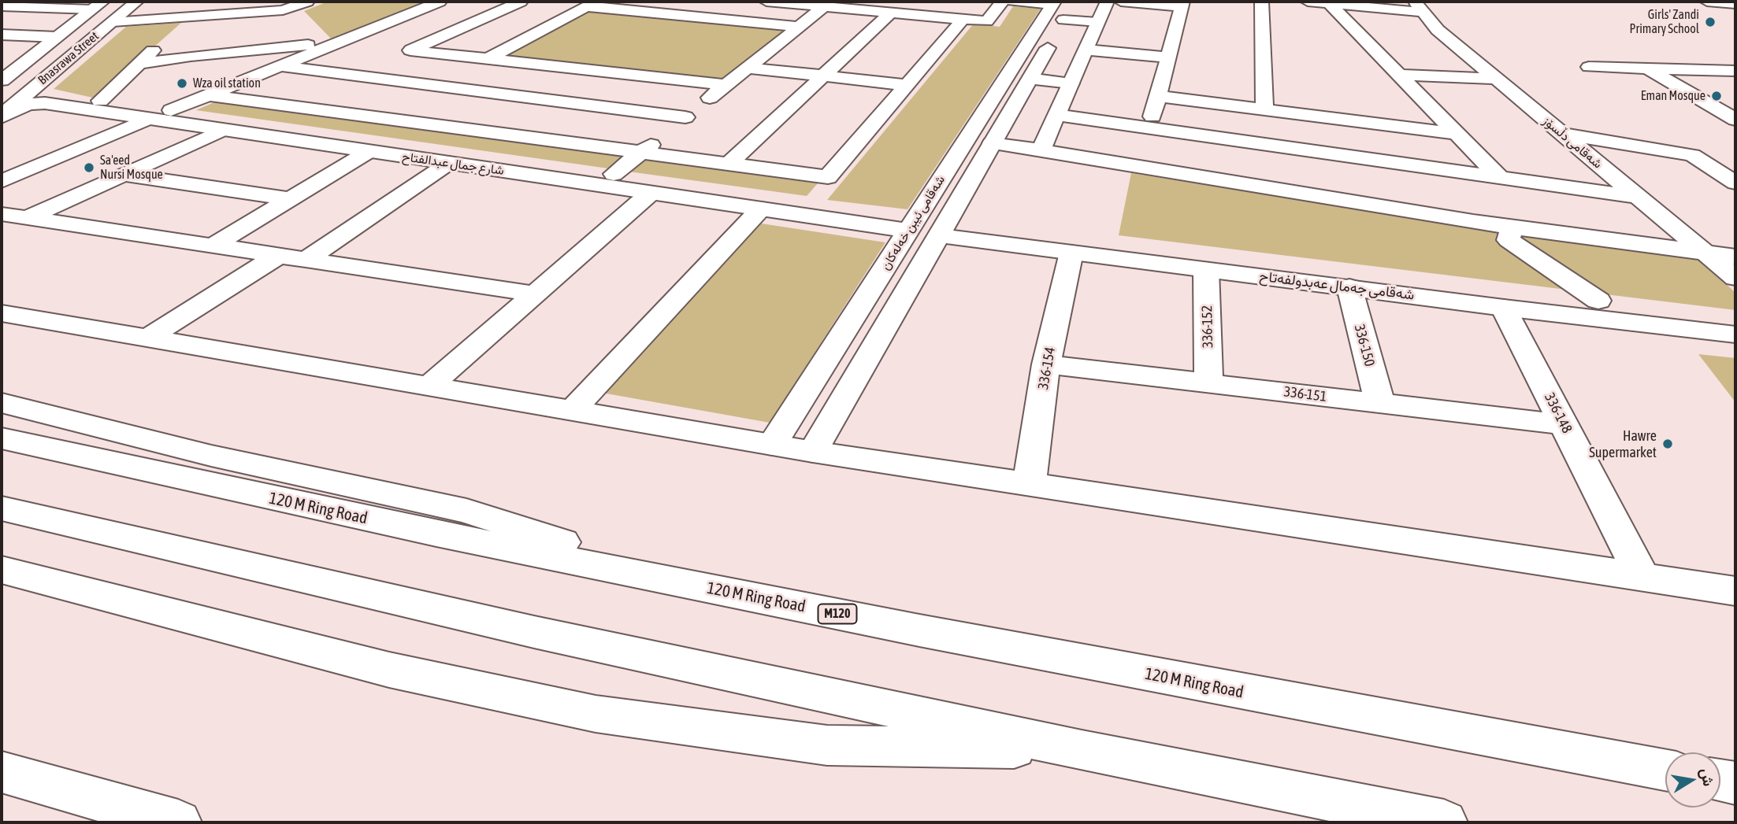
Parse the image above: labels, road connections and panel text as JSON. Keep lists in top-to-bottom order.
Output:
{
  "streets": {
    "main road": [
      "Bnasrawa Street",
      "شەقامی دڵسۆز",
      "شارع جمال عبدالفتاح",
      "شەقامی ئیبن خەلەکان",
      "شەقامی جەمال عەبدولفەتاح",
      "336-152",
      "336-150",
      "336-154",
      "336-151",
      "336-148",
      "120 M Ring Road",
      "M120"
    ]
  },
  "crossings": [
    ["Bnasrawa Street", "شارع جمال عبدالفتاح"],
    ["شارع جمال عبدالفتاح", "شەقامی ئیبن خەلەکان"],
    ["شەقامی ئیبن خەلەکان", "شەقامی جەمال عەبدولفەتاح"],
    ["شەقامی جەمال عەبدولفەتاح", "336-152"],
    ["شەقامی جەمال عەبدولفەتاح", "336-150"],
    ["شەقامی جەمال عەبدولفەتاح", "336-154"],
    ["شەقامی جەمال عەبدولفەتاح", "336-148"],
    ["336-152", "336-151"],
    ["336-150", "336-151"],
    ["336-154", "336-151"],
    ["336-151", "336-148"]
  ],
  "places": [
    "Girls' Zandi Primary School",
    "Wza oil station",
    "Eman Mosque",
    "Sa'eed Nursi Mosque",
    "Hawre Supermarket"
  ],
  "north": "right"
}
